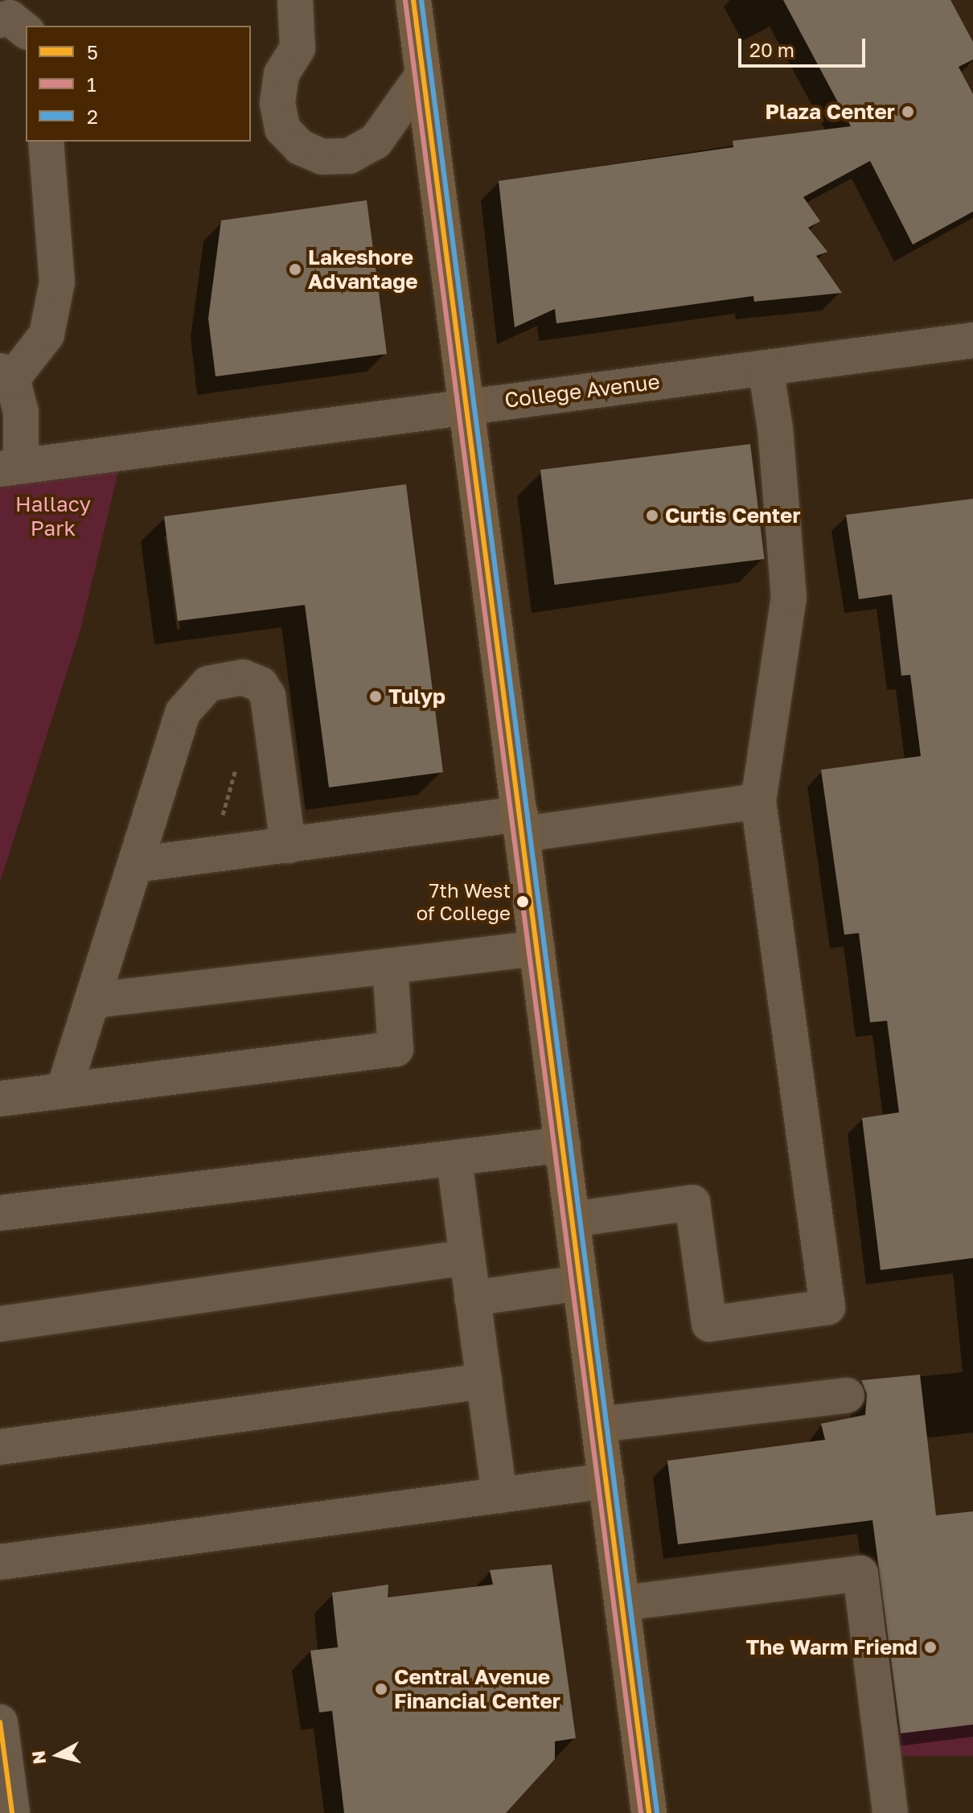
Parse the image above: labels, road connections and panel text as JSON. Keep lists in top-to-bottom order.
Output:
{
  "streets": {
    "street": ["College Avenue"]
  },
  "parks": ["Hallacy Park"],
  "places": [
    "Plaza Center",
    "Lakeshore Advantage",
    "Curtis Center",
    "Tulyp",
    "7th West of College",
    "The Warm Friend",
    "Central Avenue Financial Center"
  ],
  "lines": ["transit line 5", "transit line 2", "transit line 1"],
  "legend": ["5", "1", "2"],
  "scale_bar": "20 m",
  "north": "left"
}
